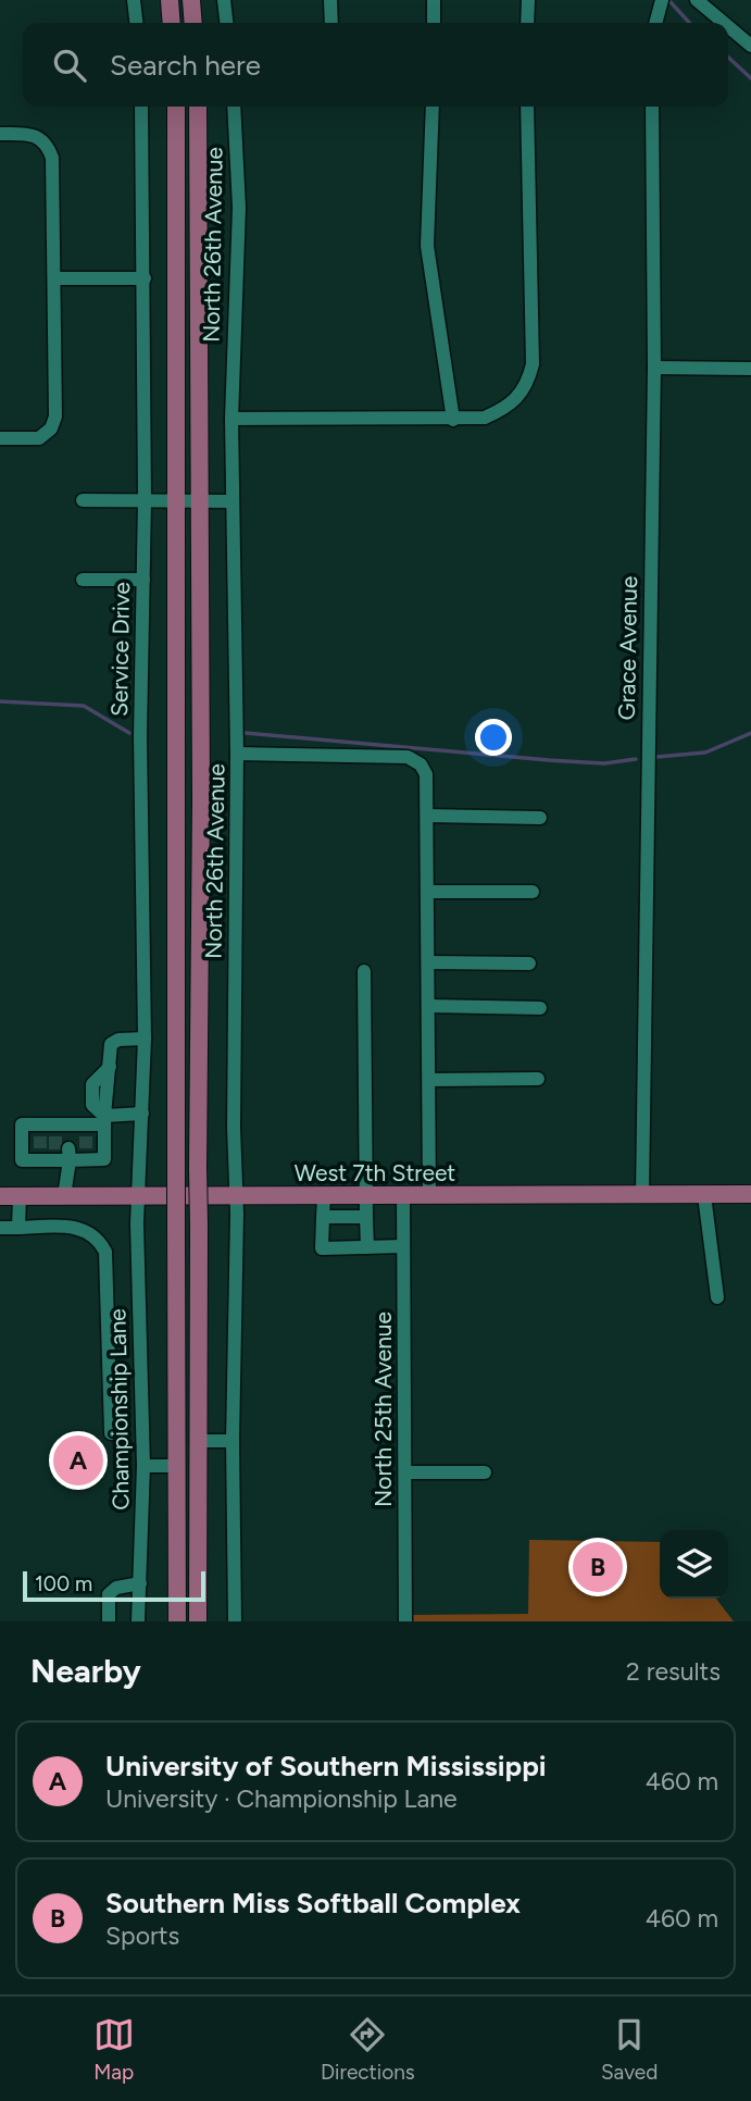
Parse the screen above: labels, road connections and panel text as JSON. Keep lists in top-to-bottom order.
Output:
{
  "streets": {
    "main road": ["West 7th Street"],
    "street": [
      "North 26th Avenue",
      "Grace Avenue",
      "Service Drive",
      "Championship Lane",
      "North 25th Avenue"
    ]
  },
  "crossings": [
    ["North 26th Avenue", "West 7th Street"],
    ["Grace Avenue", "West 7th Street"],
    ["Service Drive", "West 7th Street"],
    ["Service Drive", "Championship Lane"],
    ["West 7th Street", "Championship Lane"],
    ["West 7th Street", "North 25th Avenue"]
  ],
  "scale_bar": "100 m",
  "page": {
    "search": "Search here",
    "pins": ["A", "B"],
    "scale": "100 m",
    "heading": ["Nearby", "2 results"],
    "list": [
      {
        "mark": "A",
        "name": "University of Southern Mississippi",
        "note": "University · Championship Lane",
        "value": "460 m"
      },
      {
        "mark": "B",
        "name": "Southern Miss Softball Complex",
        "note": "Sports",
        "value": "460 m"
      }
    ],
    "nav": ["Map", "Directions", "Saved"]
  }
}
